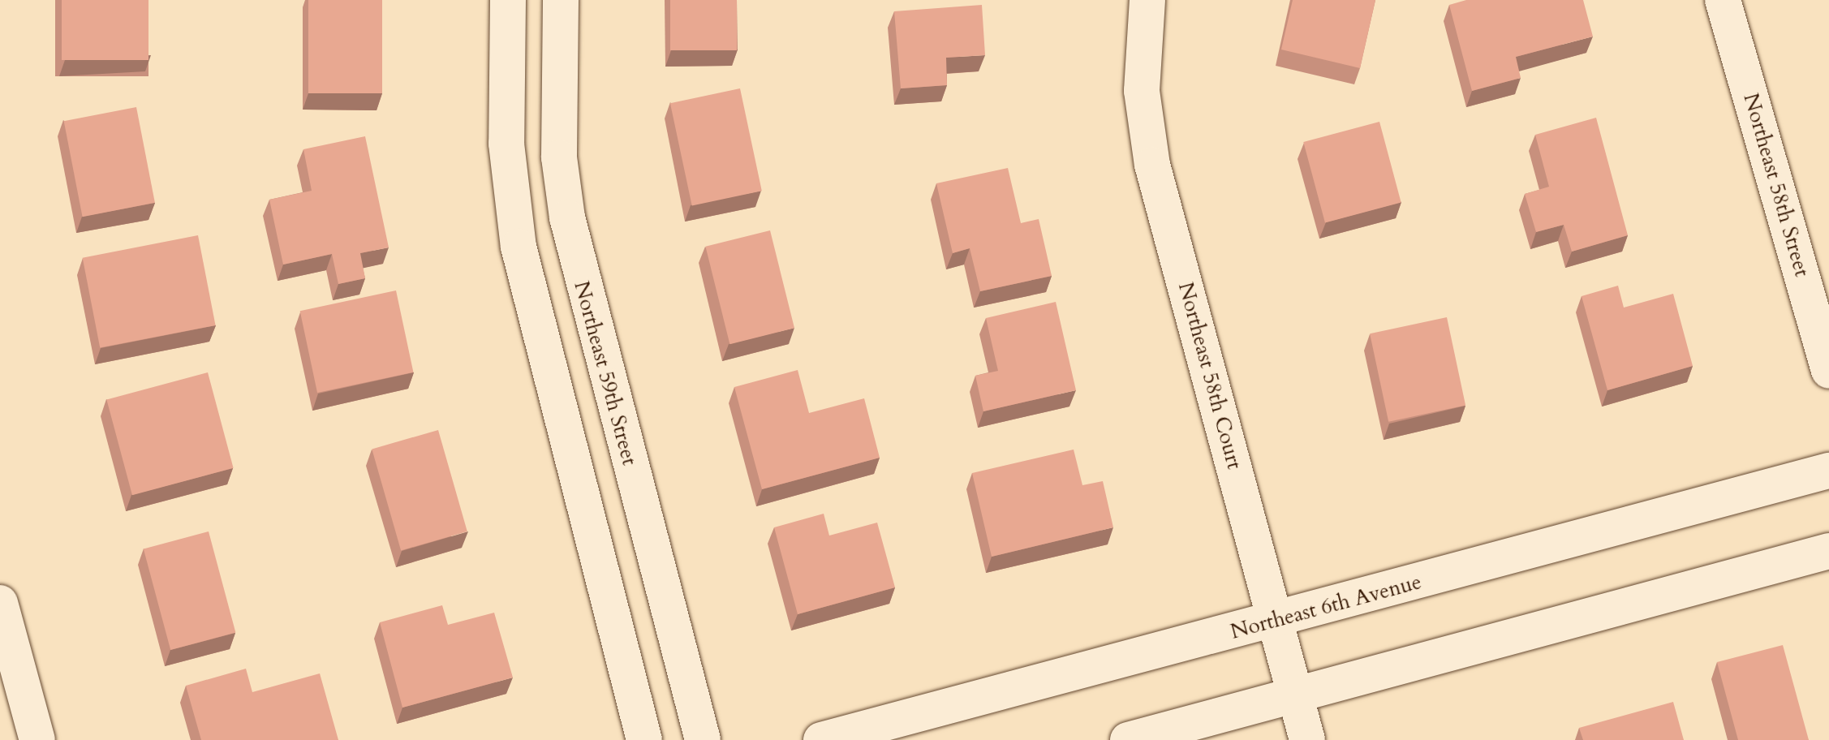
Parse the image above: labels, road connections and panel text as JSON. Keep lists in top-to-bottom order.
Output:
{
  "streets": {
    "street": [
      "Northeast 58th Street",
      "Northeast 59th Street",
      "Northeast 58th Court",
      "Northeast 6th Avenue"
    ]
  },
  "crossings": [
    ["Northeast 58th Court", "Northeast 6th Avenue"]
  ]
}
